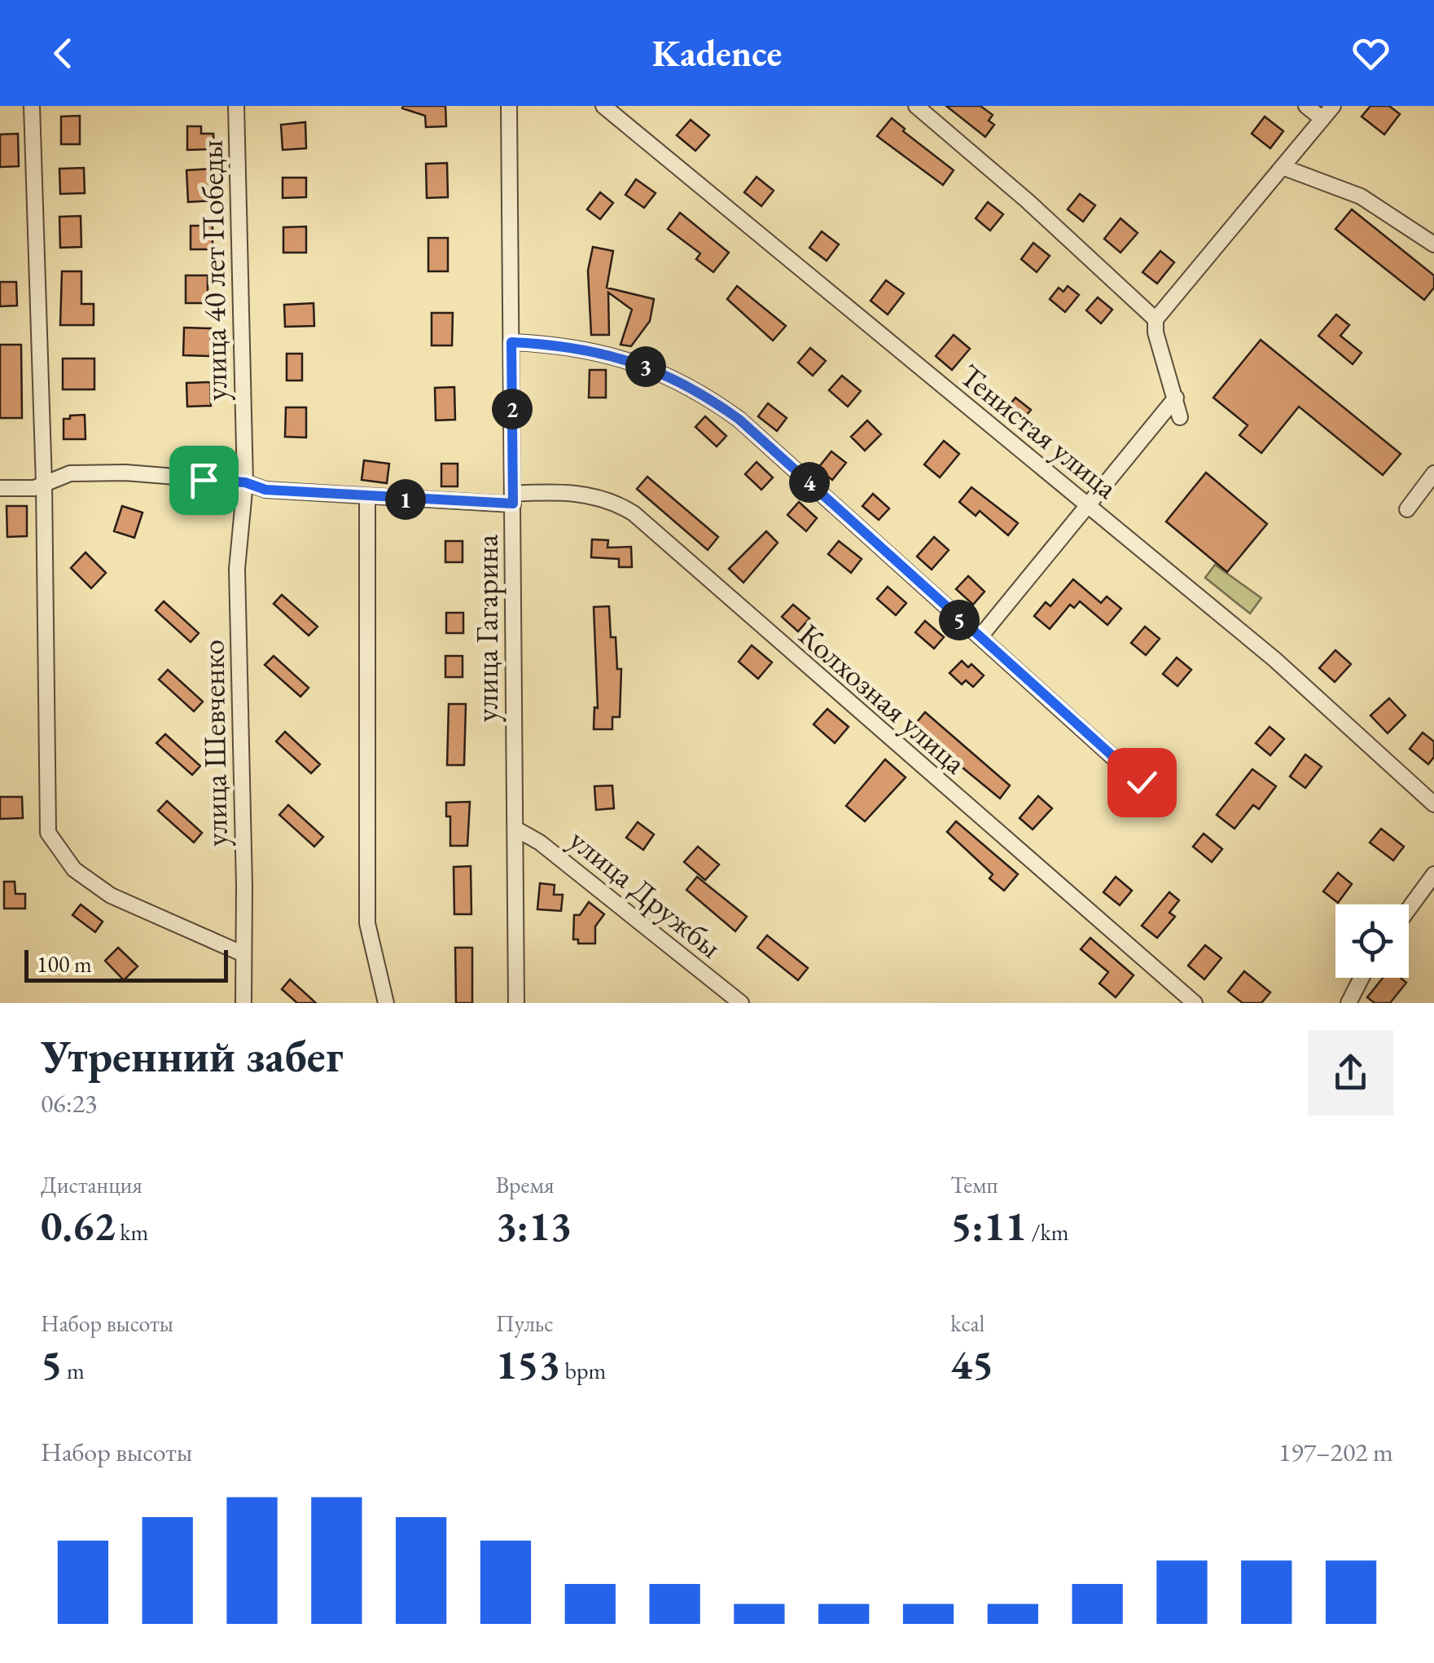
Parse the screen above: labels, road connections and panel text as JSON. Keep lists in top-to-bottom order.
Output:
{
  "streets": {
    "street": [
      "улица 40 лет Победы",
      "Тенистая улица",
      "улица Гагарина",
      "Колхозная улица",
      "улица Шевченко",
      "улица Дружбы"
    ]
  },
  "crossings": [
    ["улица 40 лет Победы", "Колхозная улица"],
    ["улица 40 лет Победы", "улица Шевченко"],
    ["улица Гагарина", "Колхозная улица"],
    ["улица Гагарина", "улица Дружбы"],
    ["Колхозная улица", "улица Шевченко"]
  ],
  "scale_bar": "100 m",
  "page": {
    "header": "Kadence",
    "pins": [
      "3",
      "2",
      "4",
      "1",
      "5"
    ],
    "scale": "100 m",
    "heading": ["Утренний забег", "06:23"],
    "stats": [
      ["Дистанция", "0.62 km"],
      ["Время", "3:13"],
      ["Темп", "5:11 /km"],
      ["Набор высоты", "5 m"],
      ["Пульс", "153 bpm"],
      ["kcal", "45"]
    ],
    "chart": ["Набор высоты", "197–202 m"]
  }
}
